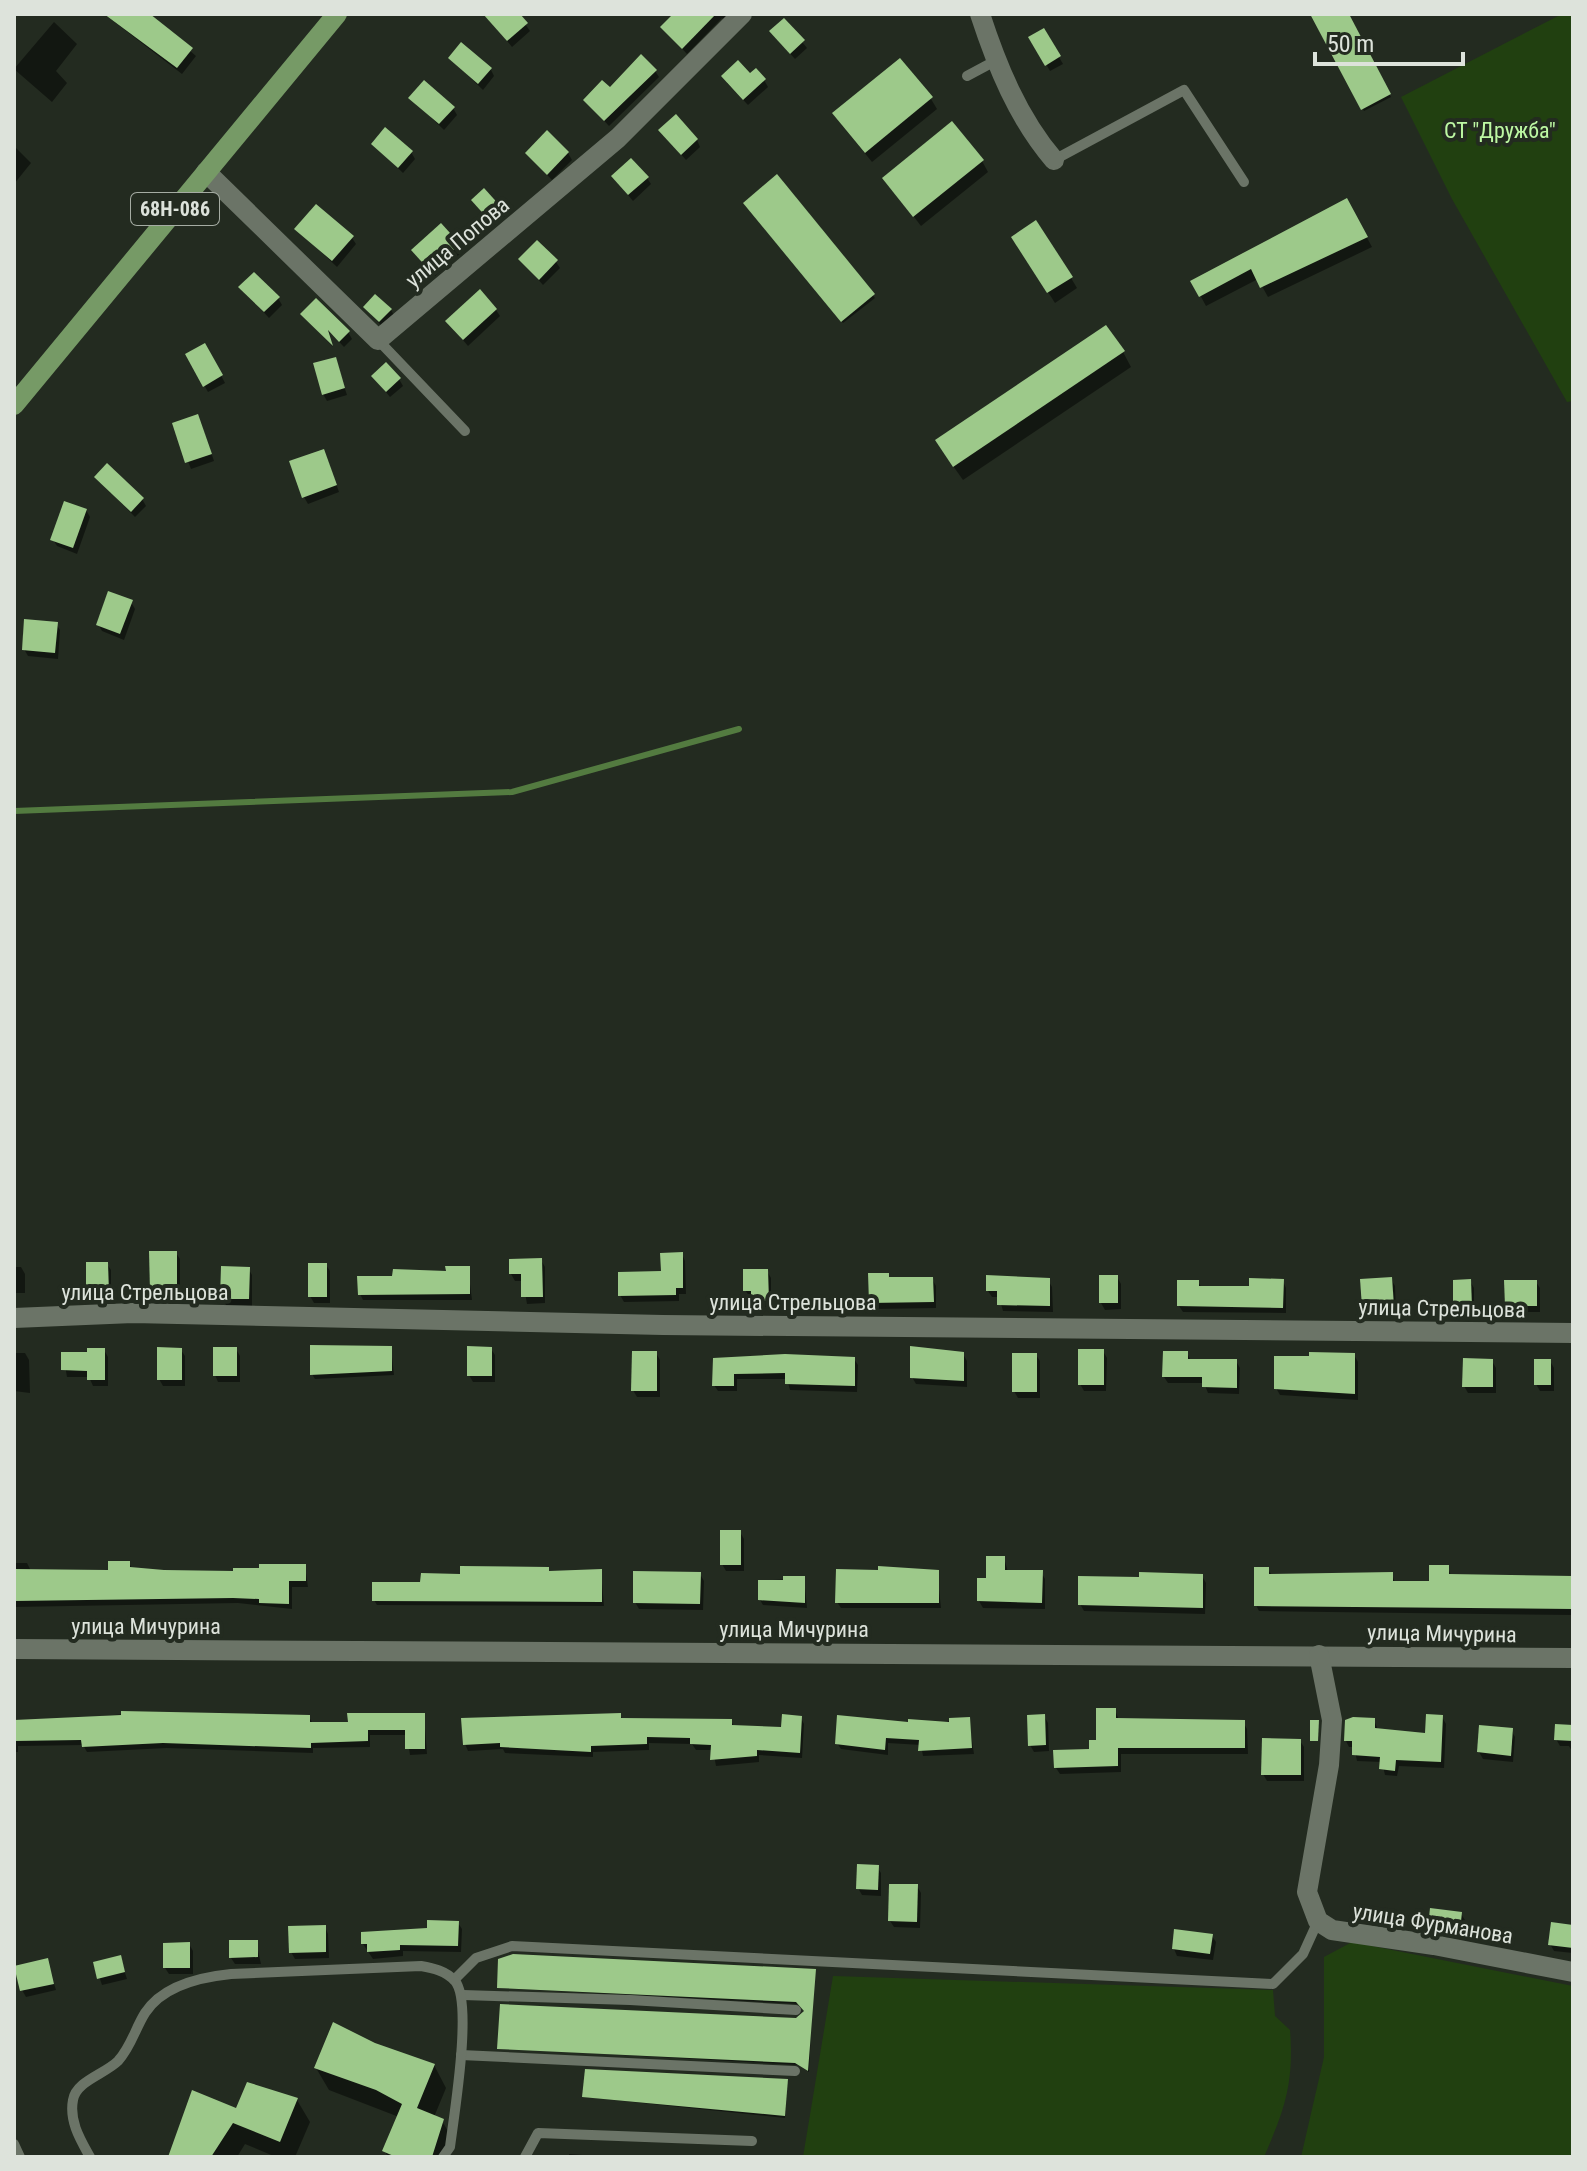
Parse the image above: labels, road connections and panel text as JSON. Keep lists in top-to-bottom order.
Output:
{
  "streets": {
    "main road": ["68Н-086"],
    "street": [
      "улица Попова",
      "улица Стрельцова",
      "улица Мичурина",
      "улица Фурманова"
    ]
  },
  "parks": ["СТ \"Дружба\""],
  "scale_bar": "50 m"
}
